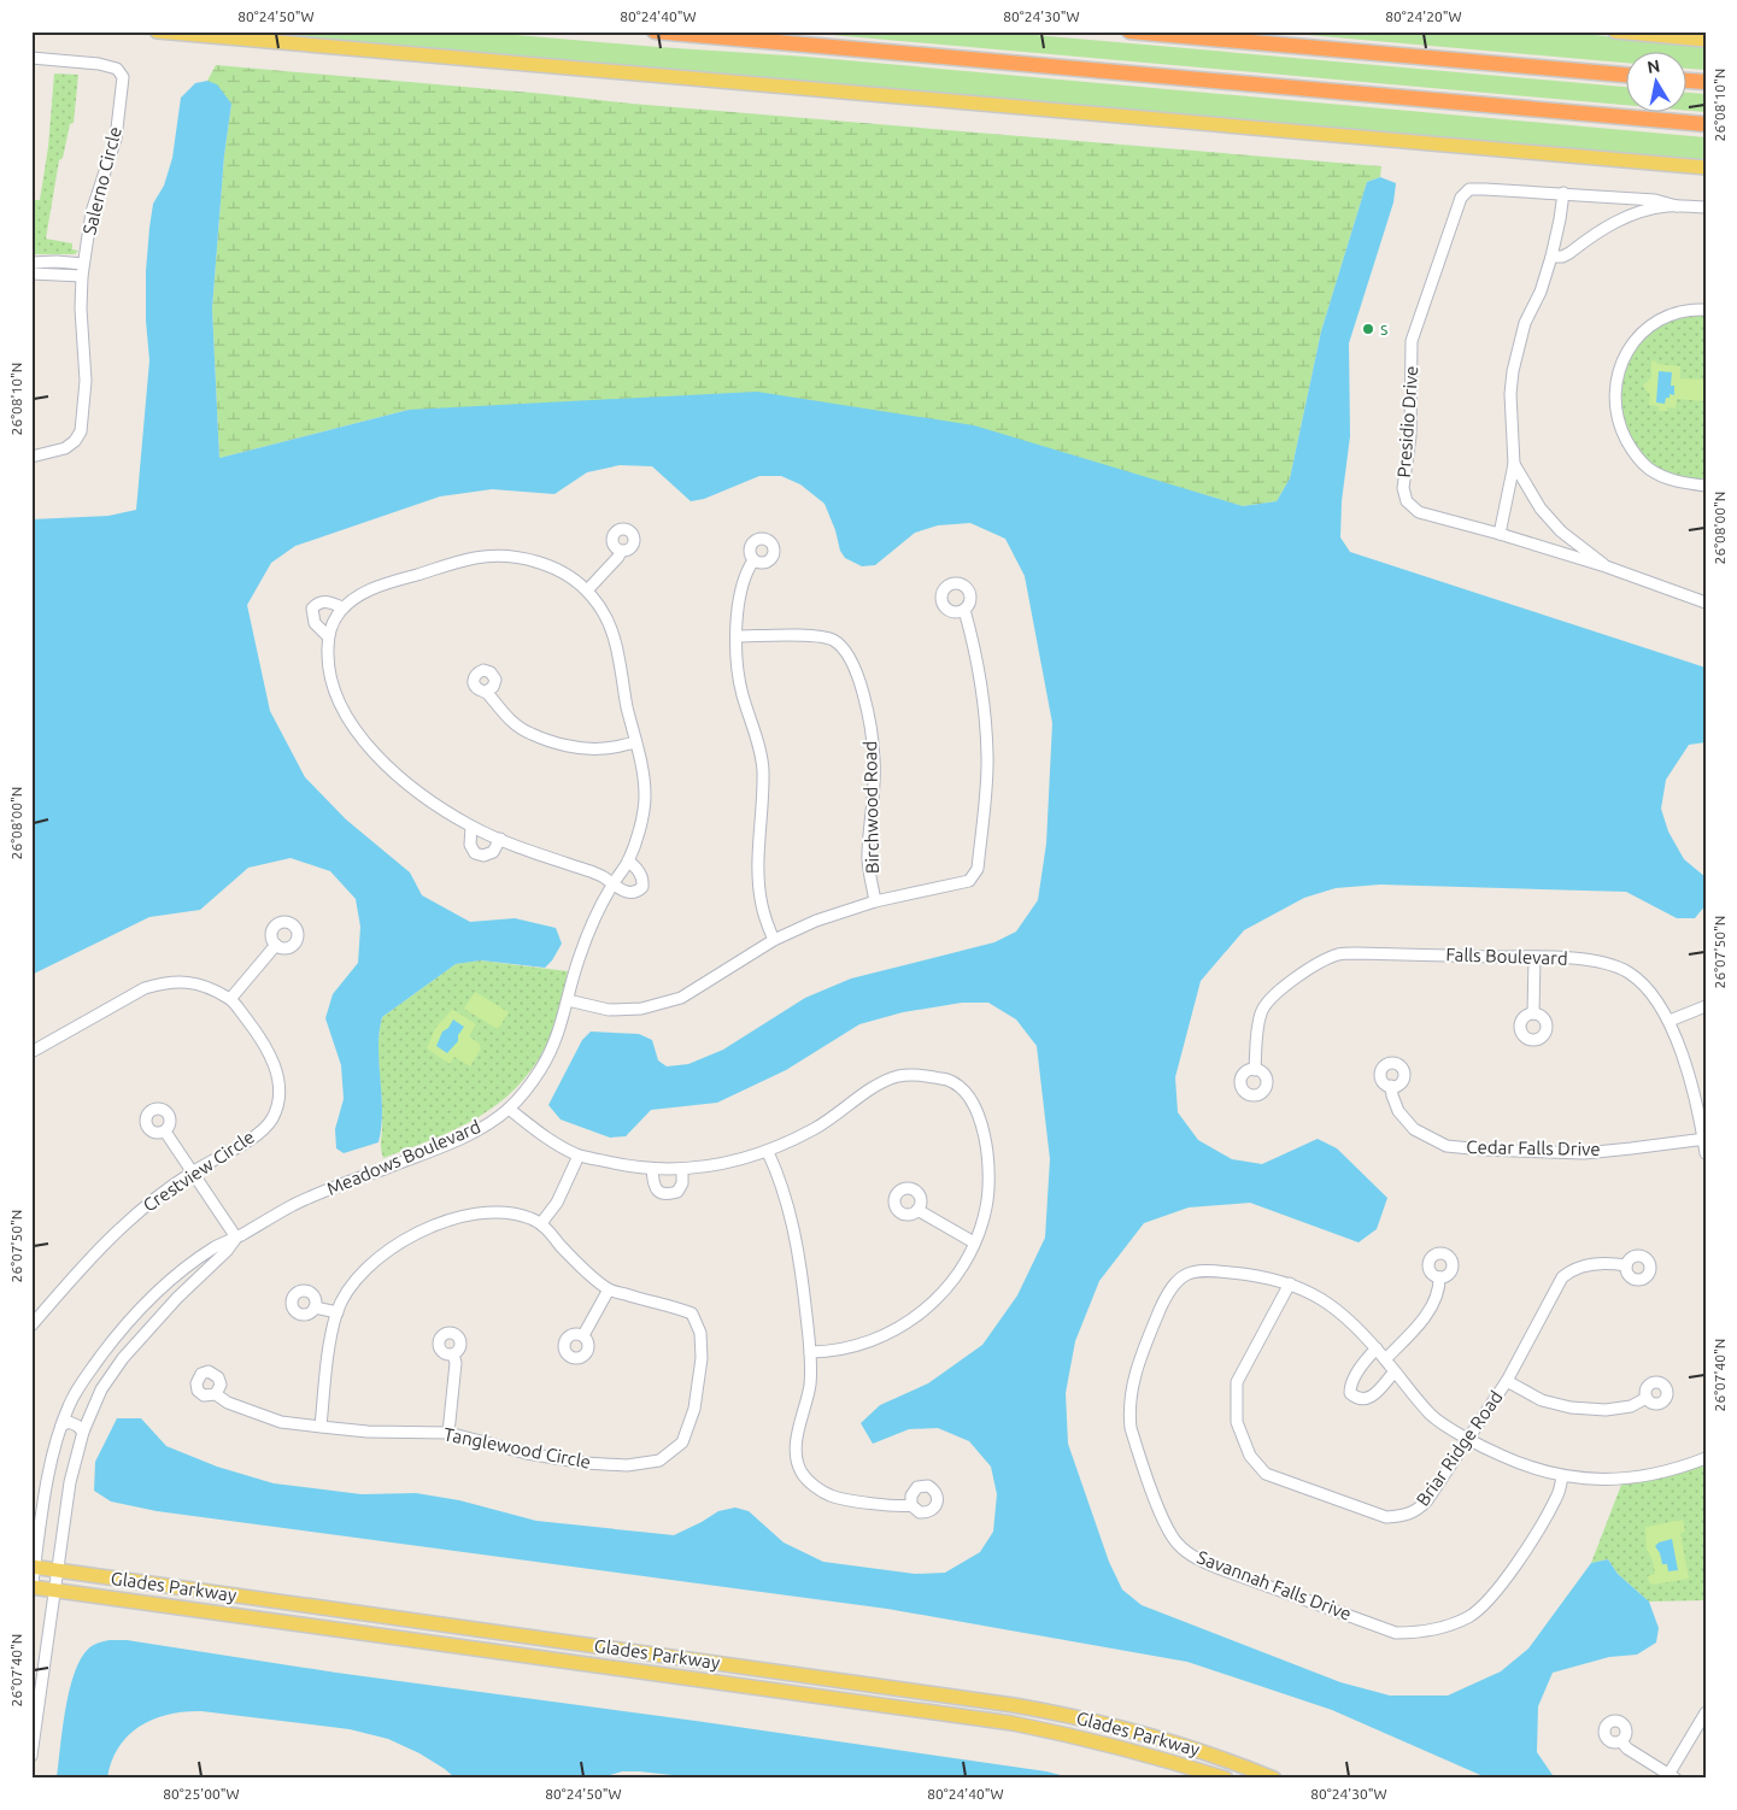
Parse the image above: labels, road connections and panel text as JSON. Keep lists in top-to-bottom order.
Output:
{
  "streets": {
    "main road": ["Glades Parkway"],
    "street": [
      "Salerno Circle",
      "Presidio Drive",
      "Birchwood Road",
      "Falls Boulevard",
      "Cedar Falls Drive",
      "Meadows Boulevard",
      "Crestview Circle",
      "Tanglewood Circle",
      "Briar Ridge Road",
      "Savannah Falls Drive"
    ]
  },
  "crossings": [
    ["Falls Boulevard", "Cedar Falls Drive"],
    ["Meadows Boulevard", "Glades Parkway"],
    ["Briar Ridge Road", "Savannah Falls Drive"]
  ],
  "places": ["s"],
  "north": "top",
  "coordinates": [
    "80°24'50\"W",
    "80°24'40\"W",
    "80°24'30\"W",
    "80°24'20\"W",
    "26°08'10\"N",
    "26°08'00\"N",
    "26°07'50\"N",
    "26°07'40\"N",
    "80°25'00\"W"
  ]
}
